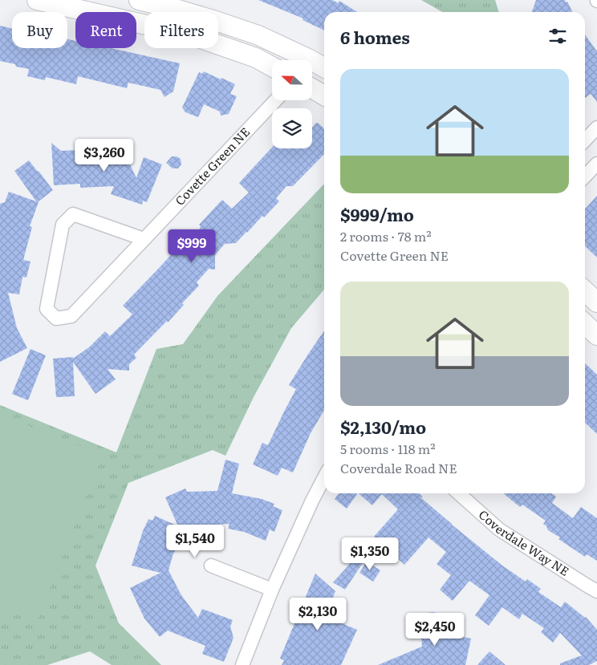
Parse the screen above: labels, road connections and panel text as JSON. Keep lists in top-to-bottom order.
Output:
{
  "streets": {
    "street": ["Covette Green NE", "Coverdale Way NE"]
  },
  "north": "left",
  "page": {
    "chip": ["Buy", "Rent", "Filters"],
    "heading": "6 homes",
    "list": [
      {
        "name": "$999/mo",
        "note": "2 rooms · 78 m² · Covette Green NE"
      },
      {
        "name": "$2,130/mo",
        "note": "5 rooms · 118 m² · Coverdale Road NE"
      }
    ],
    "price": [
      "$3,260",
      "$999",
      "$1,540",
      "$1,350",
      "$2,130",
      "$2,450"
    ]
  }
}
